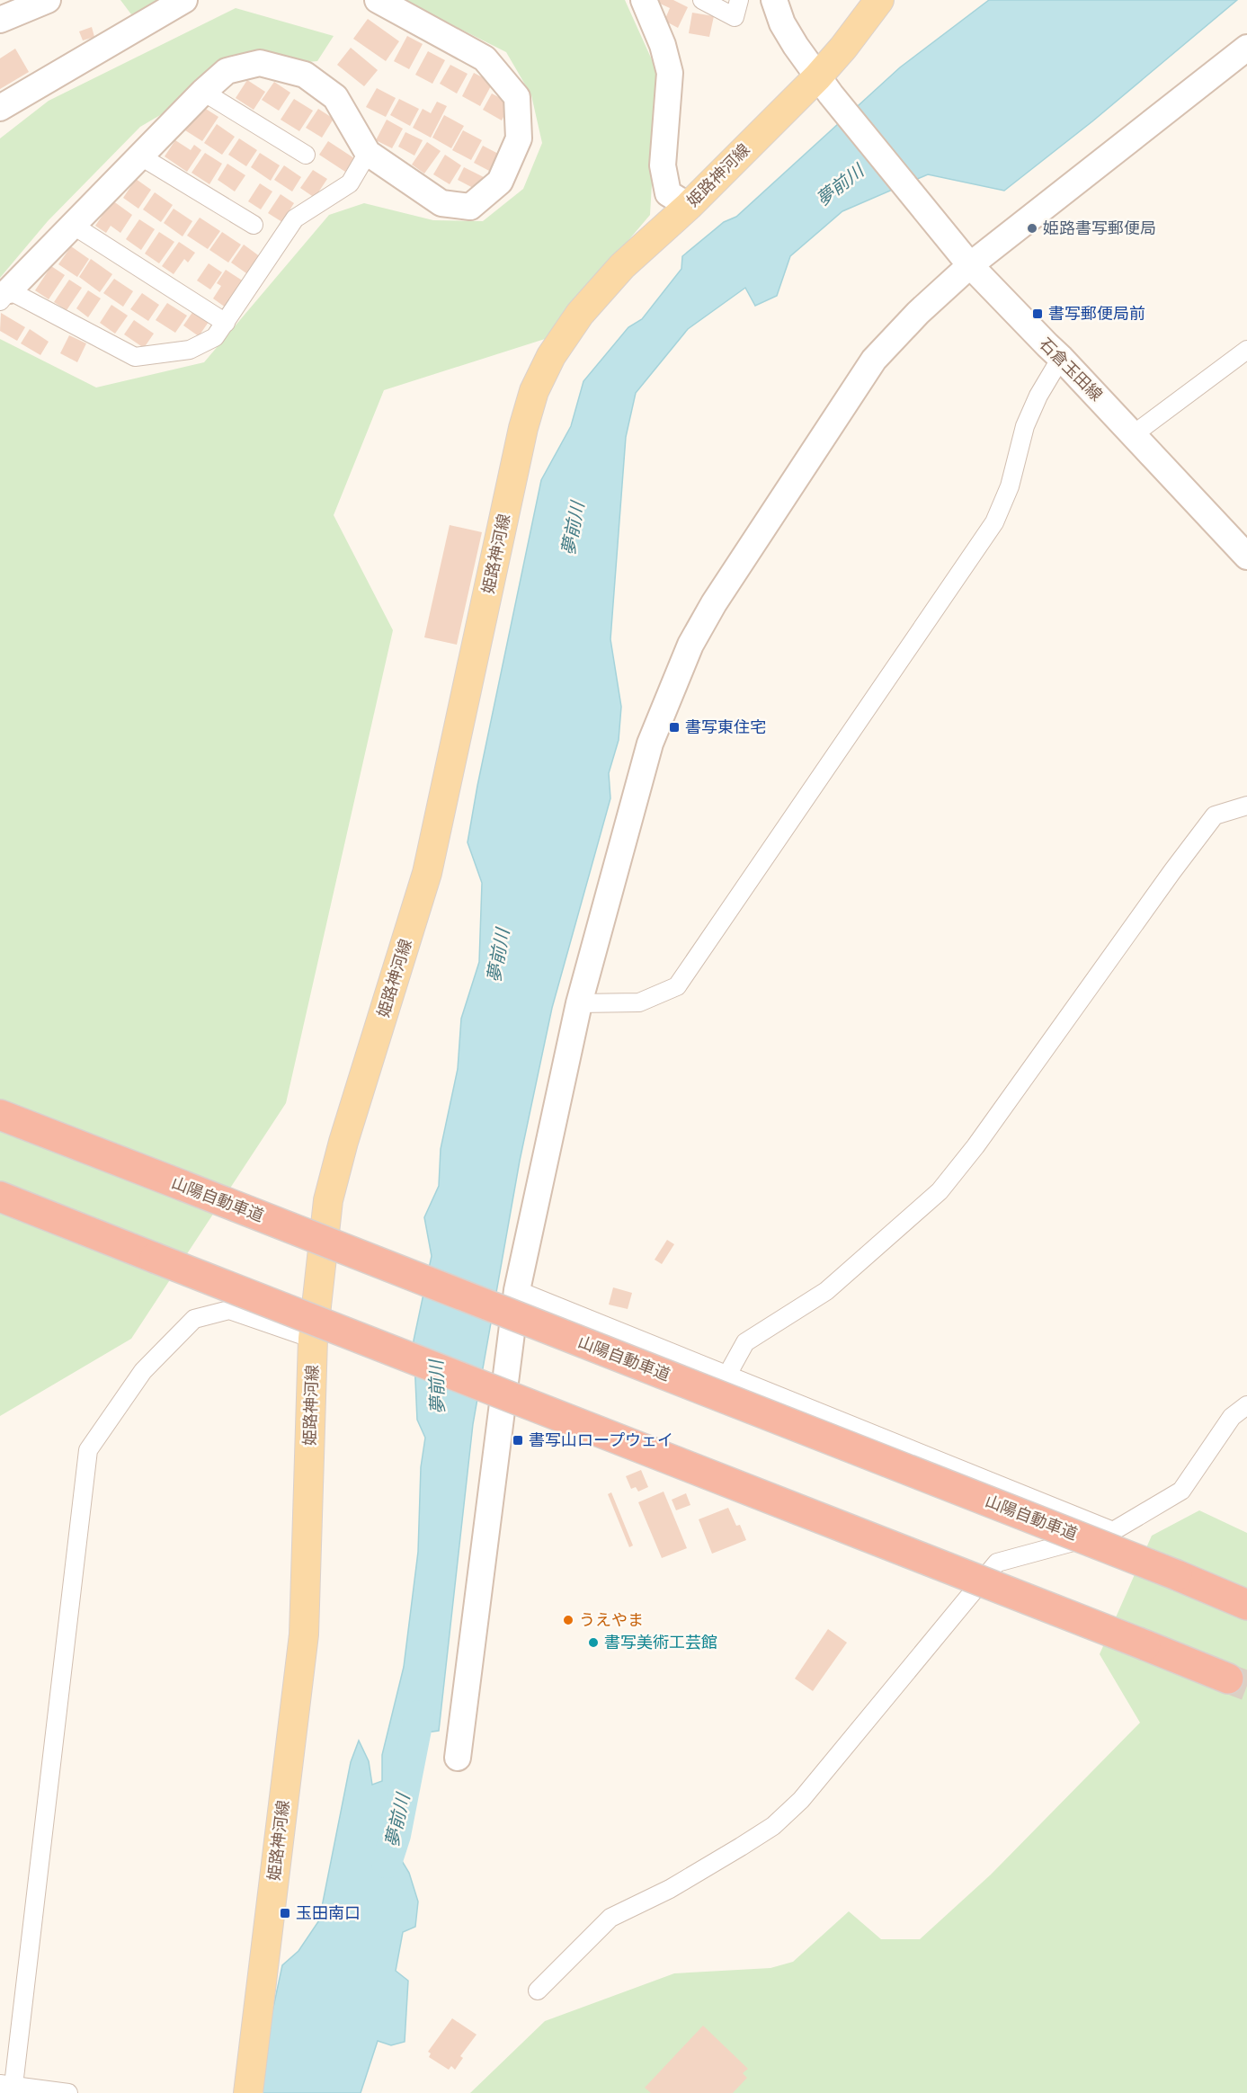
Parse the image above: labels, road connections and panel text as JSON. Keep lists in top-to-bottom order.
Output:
{
  "streets": {
    "highway": ["山陽自動車道"],
    "main road": ["姫路神河線"],
    "street": ["石倉玉田線"]
  },
  "crossings": [
    ["姫路神河線", "石倉玉田線"]
  ],
  "water": ["夢前川"],
  "places": {
    "other": ["姫路書写郵便局", "うえやま", "書写美術工芸館"],
    "transit": [
      "書写郵便局前",
      "書写東住宅",
      "書写山ロープウェイ",
      "玉田南口"
    ]
  }
}
